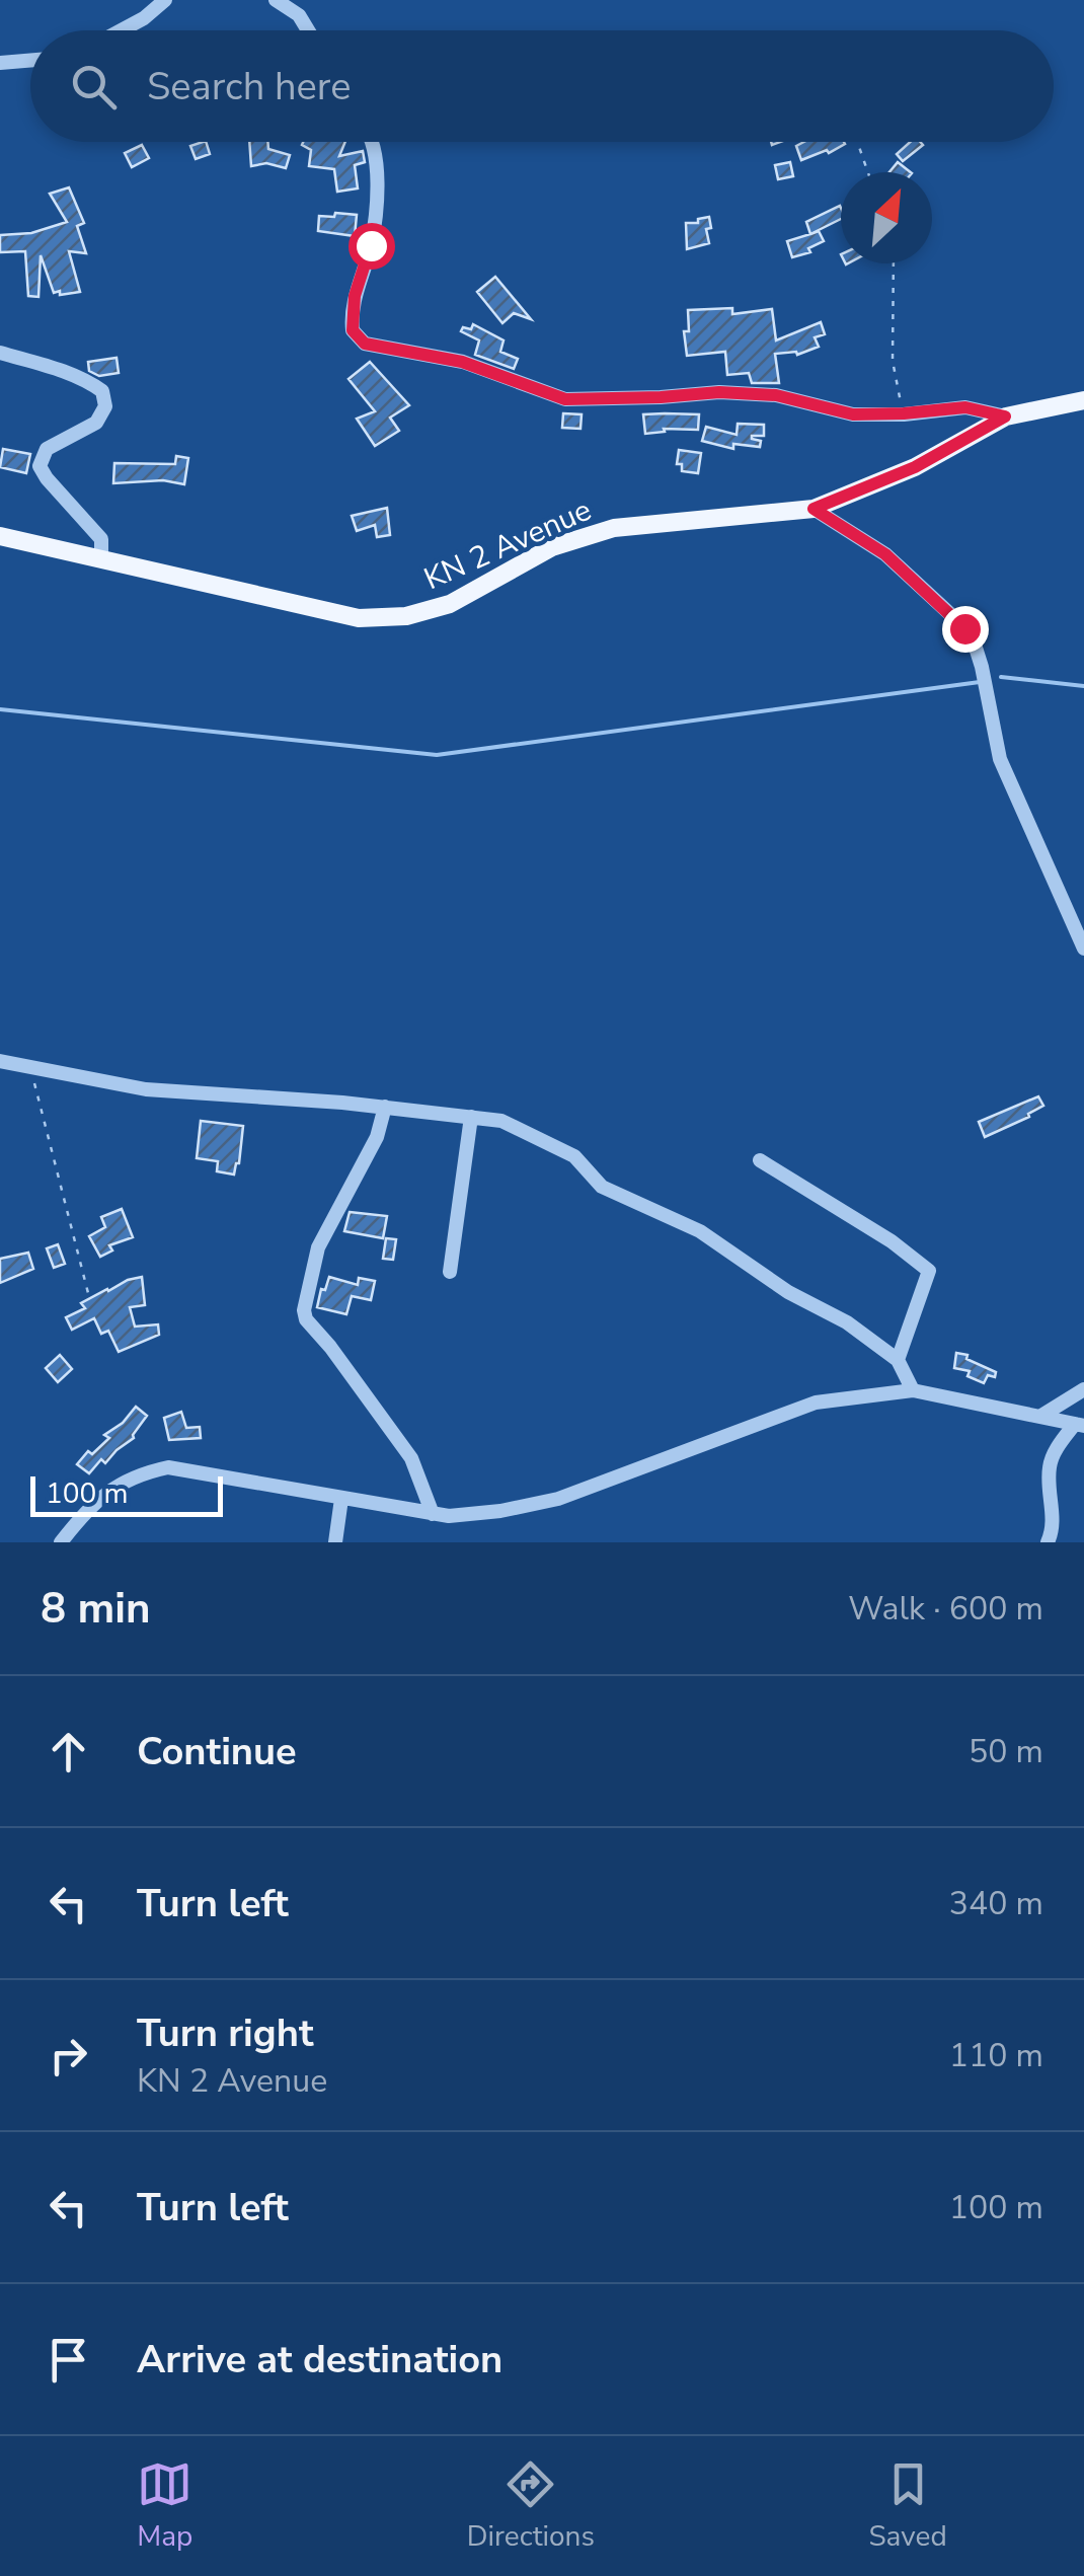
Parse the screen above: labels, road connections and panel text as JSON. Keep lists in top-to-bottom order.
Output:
{
  "streets": {
    "main road": ["KN 2 Avenue"]
  },
  "scale_bar": "100 m",
  "north": "top right",
  "page": {
    "search": "Search here",
    "scale": "100 m",
    "heading": ["8 min", "Walk · 600 m"],
    "list": [
      ["Continue", "50 m"],
      ["Turn left", "340 m"],
      ["Turn right", "KN 2 Avenue", "110 m"],
      ["Turn left", "100 m"],
      "Arrive at destination"
    ],
    "nav": ["Map", "Directions", "Saved"]
  }
}
